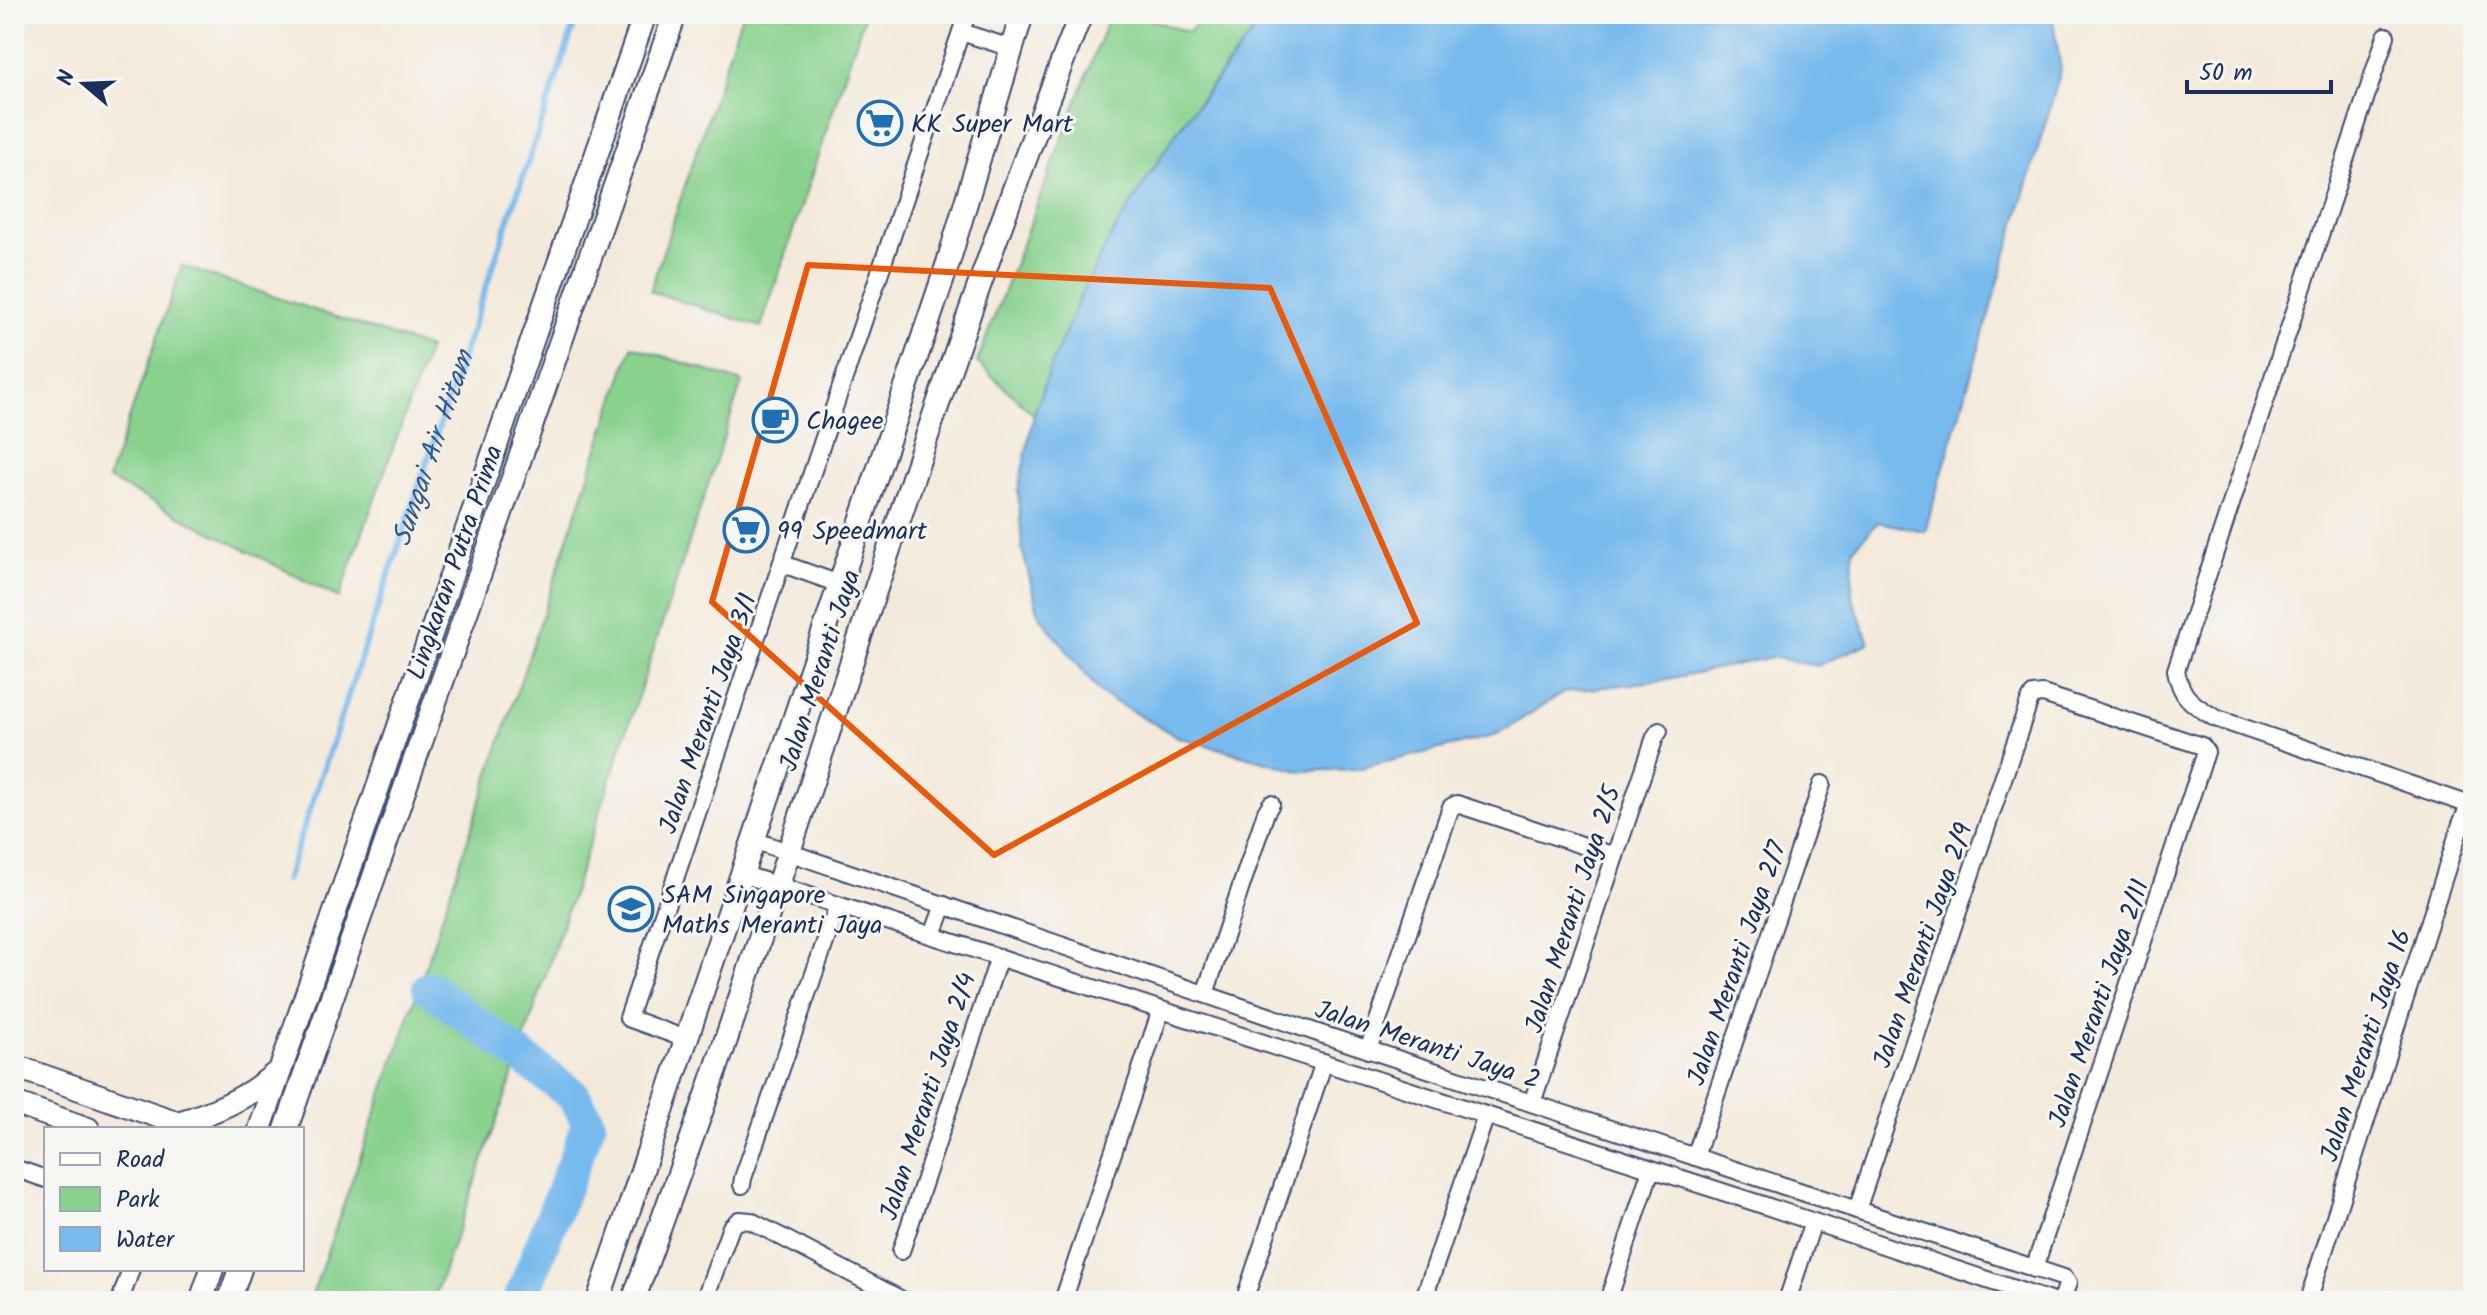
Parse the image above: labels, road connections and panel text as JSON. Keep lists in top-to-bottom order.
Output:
{
  "streets": {
    "main road": ["Lingkaran Putra Prima", "Jalan Meranti Jaya"],
    "street": [
      "Jalan Meranti Jaya 3/1",
      "Jalan Meranti Jaya 2/5",
      "Jalan Meranti Jaya 2/9",
      "Jalan Meranti Jaya 2/7",
      "Jalan Meranti Jaya 2/11",
      "Jalan Meranti Jaya 2",
      "Jalan Meranti Jaya 16",
      "Jalan Meranti Jaya 2/4"
    ]
  },
  "crossings": [
    ["Jalan Meranti Jaya", "Jalan Meranti Jaya 3/1"],
    ["Jalan Meranti Jaya", "Jalan Meranti Jaya 2"],
    ["Jalan Meranti Jaya 2/5", "Jalan Meranti Jaya 2"],
    ["Jalan Meranti Jaya 2/9", "Jalan Meranti Jaya 2/11"],
    ["Jalan Meranti Jaya 2/9", "Jalan Meranti Jaya 2"],
    ["Jalan Meranti Jaya 2/7", "Jalan Meranti Jaya 2"],
    ["Jalan Meranti Jaya 2/11", "Jalan Meranti Jaya 2"],
    ["Jalan Meranti Jaya 2", "Jalan Meranti Jaya 2/4"]
  ],
  "water": ["Sungai Air Hitam"],
  "places": {
    "supermarket": ["KK Super Mart", "99 Speedmart"],
    "cafe": ["Chagee"],
    "school or university": ["SAM Singapore Maths Meranti Jaya"]
  },
  "legend": ["Road", "Park", "Water"],
  "scale_bar": "50 m",
  "north": "left"
}
